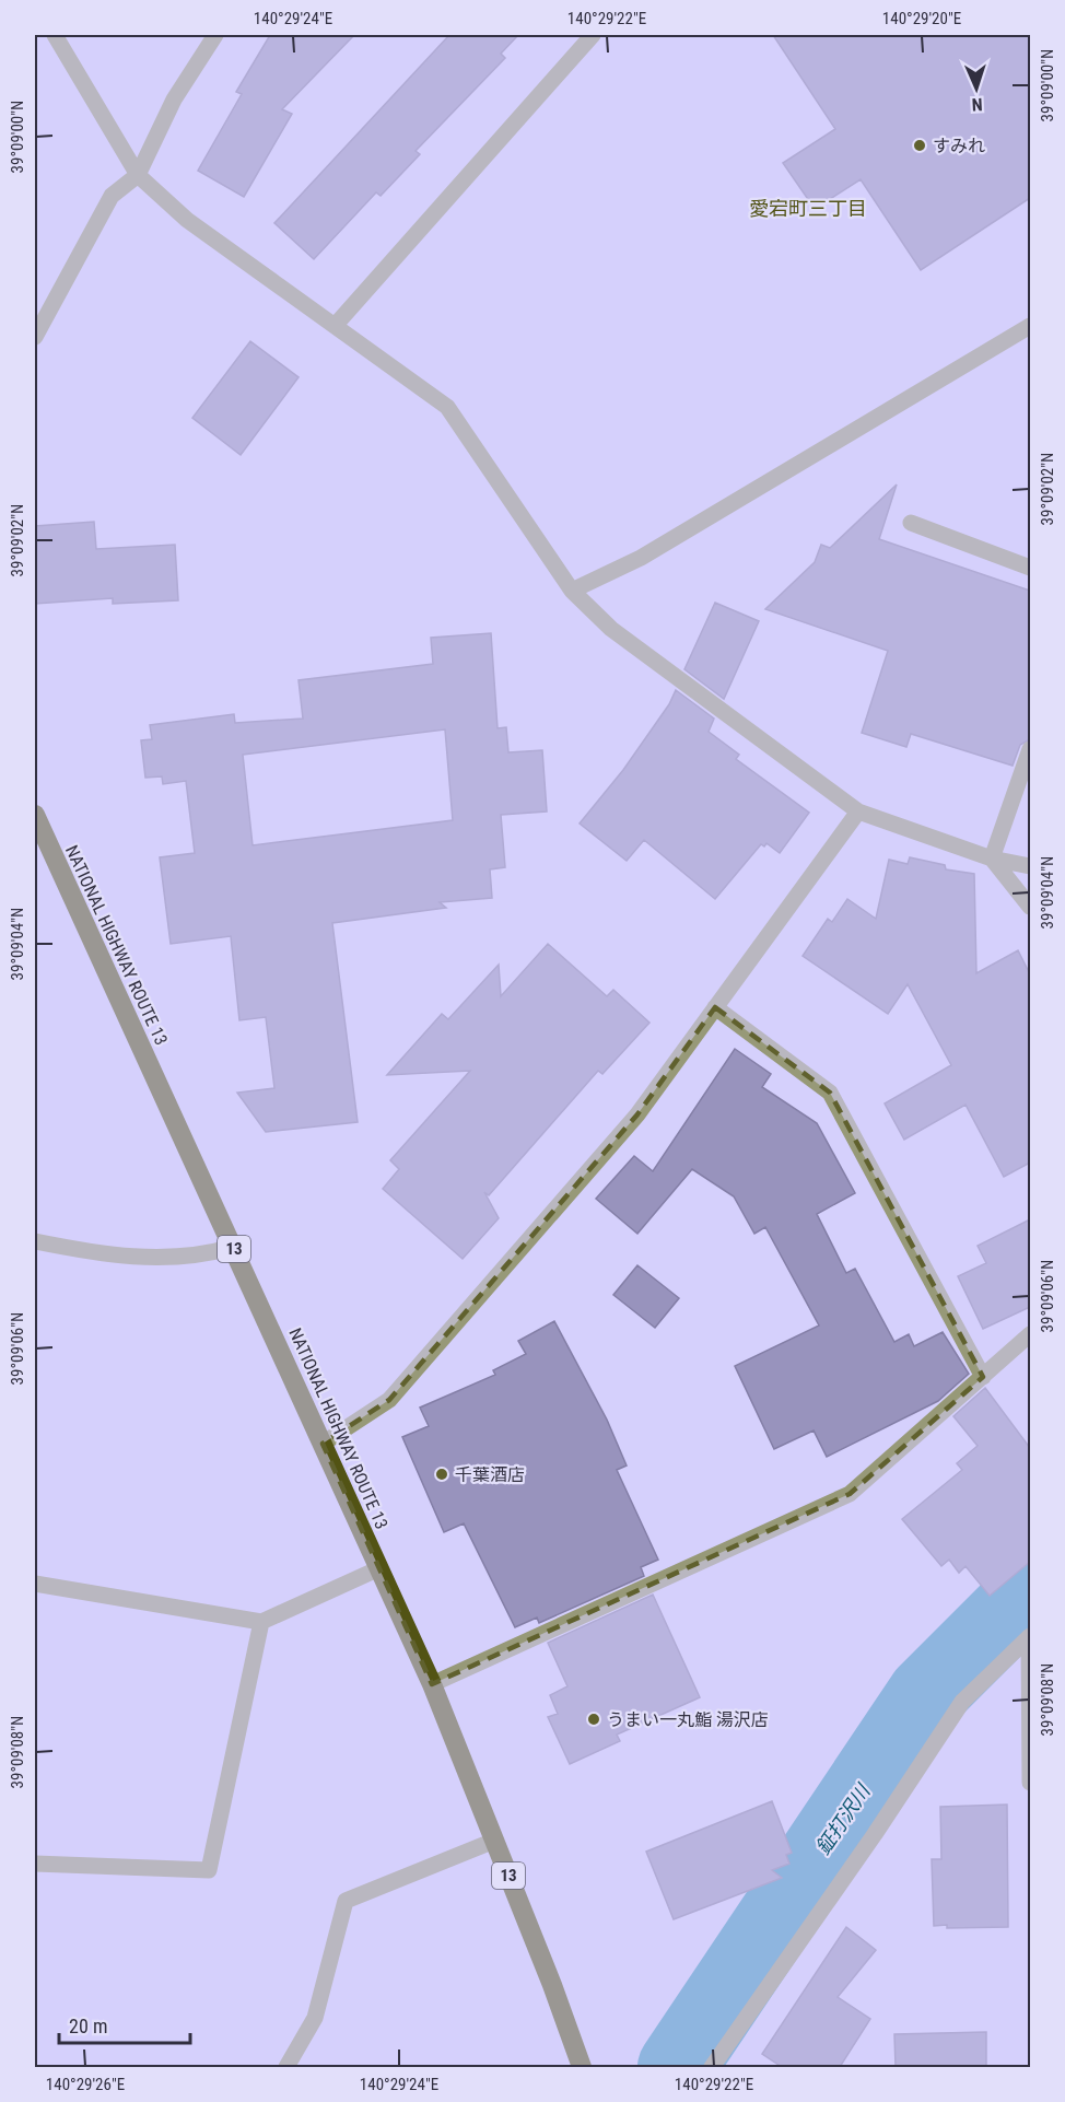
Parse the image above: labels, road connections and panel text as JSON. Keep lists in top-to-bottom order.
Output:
{
  "streets": {
    "highway": ["NATIONAL HIGHWAY ROUTE 13", "13"]
  },
  "districts": ["愛宕町三丁目"],
  "water": ["鉦打沢川"],
  "places": ["すみれ", "千葉酒店", "うまい一丸鮨 湯沢店"],
  "scale_bar": "20 m",
  "north": "bottom",
  "coordinates": [
    "140°29'24\"E",
    "140°29'22\"E",
    "140°29'20\"E",
    "39°09'00\"N",
    "39°09'02\"N",
    "39°09'04\"N",
    "39°09'06\"N",
    "39°09'08\"N",
    "140°29'26\"E"
  ]
}
